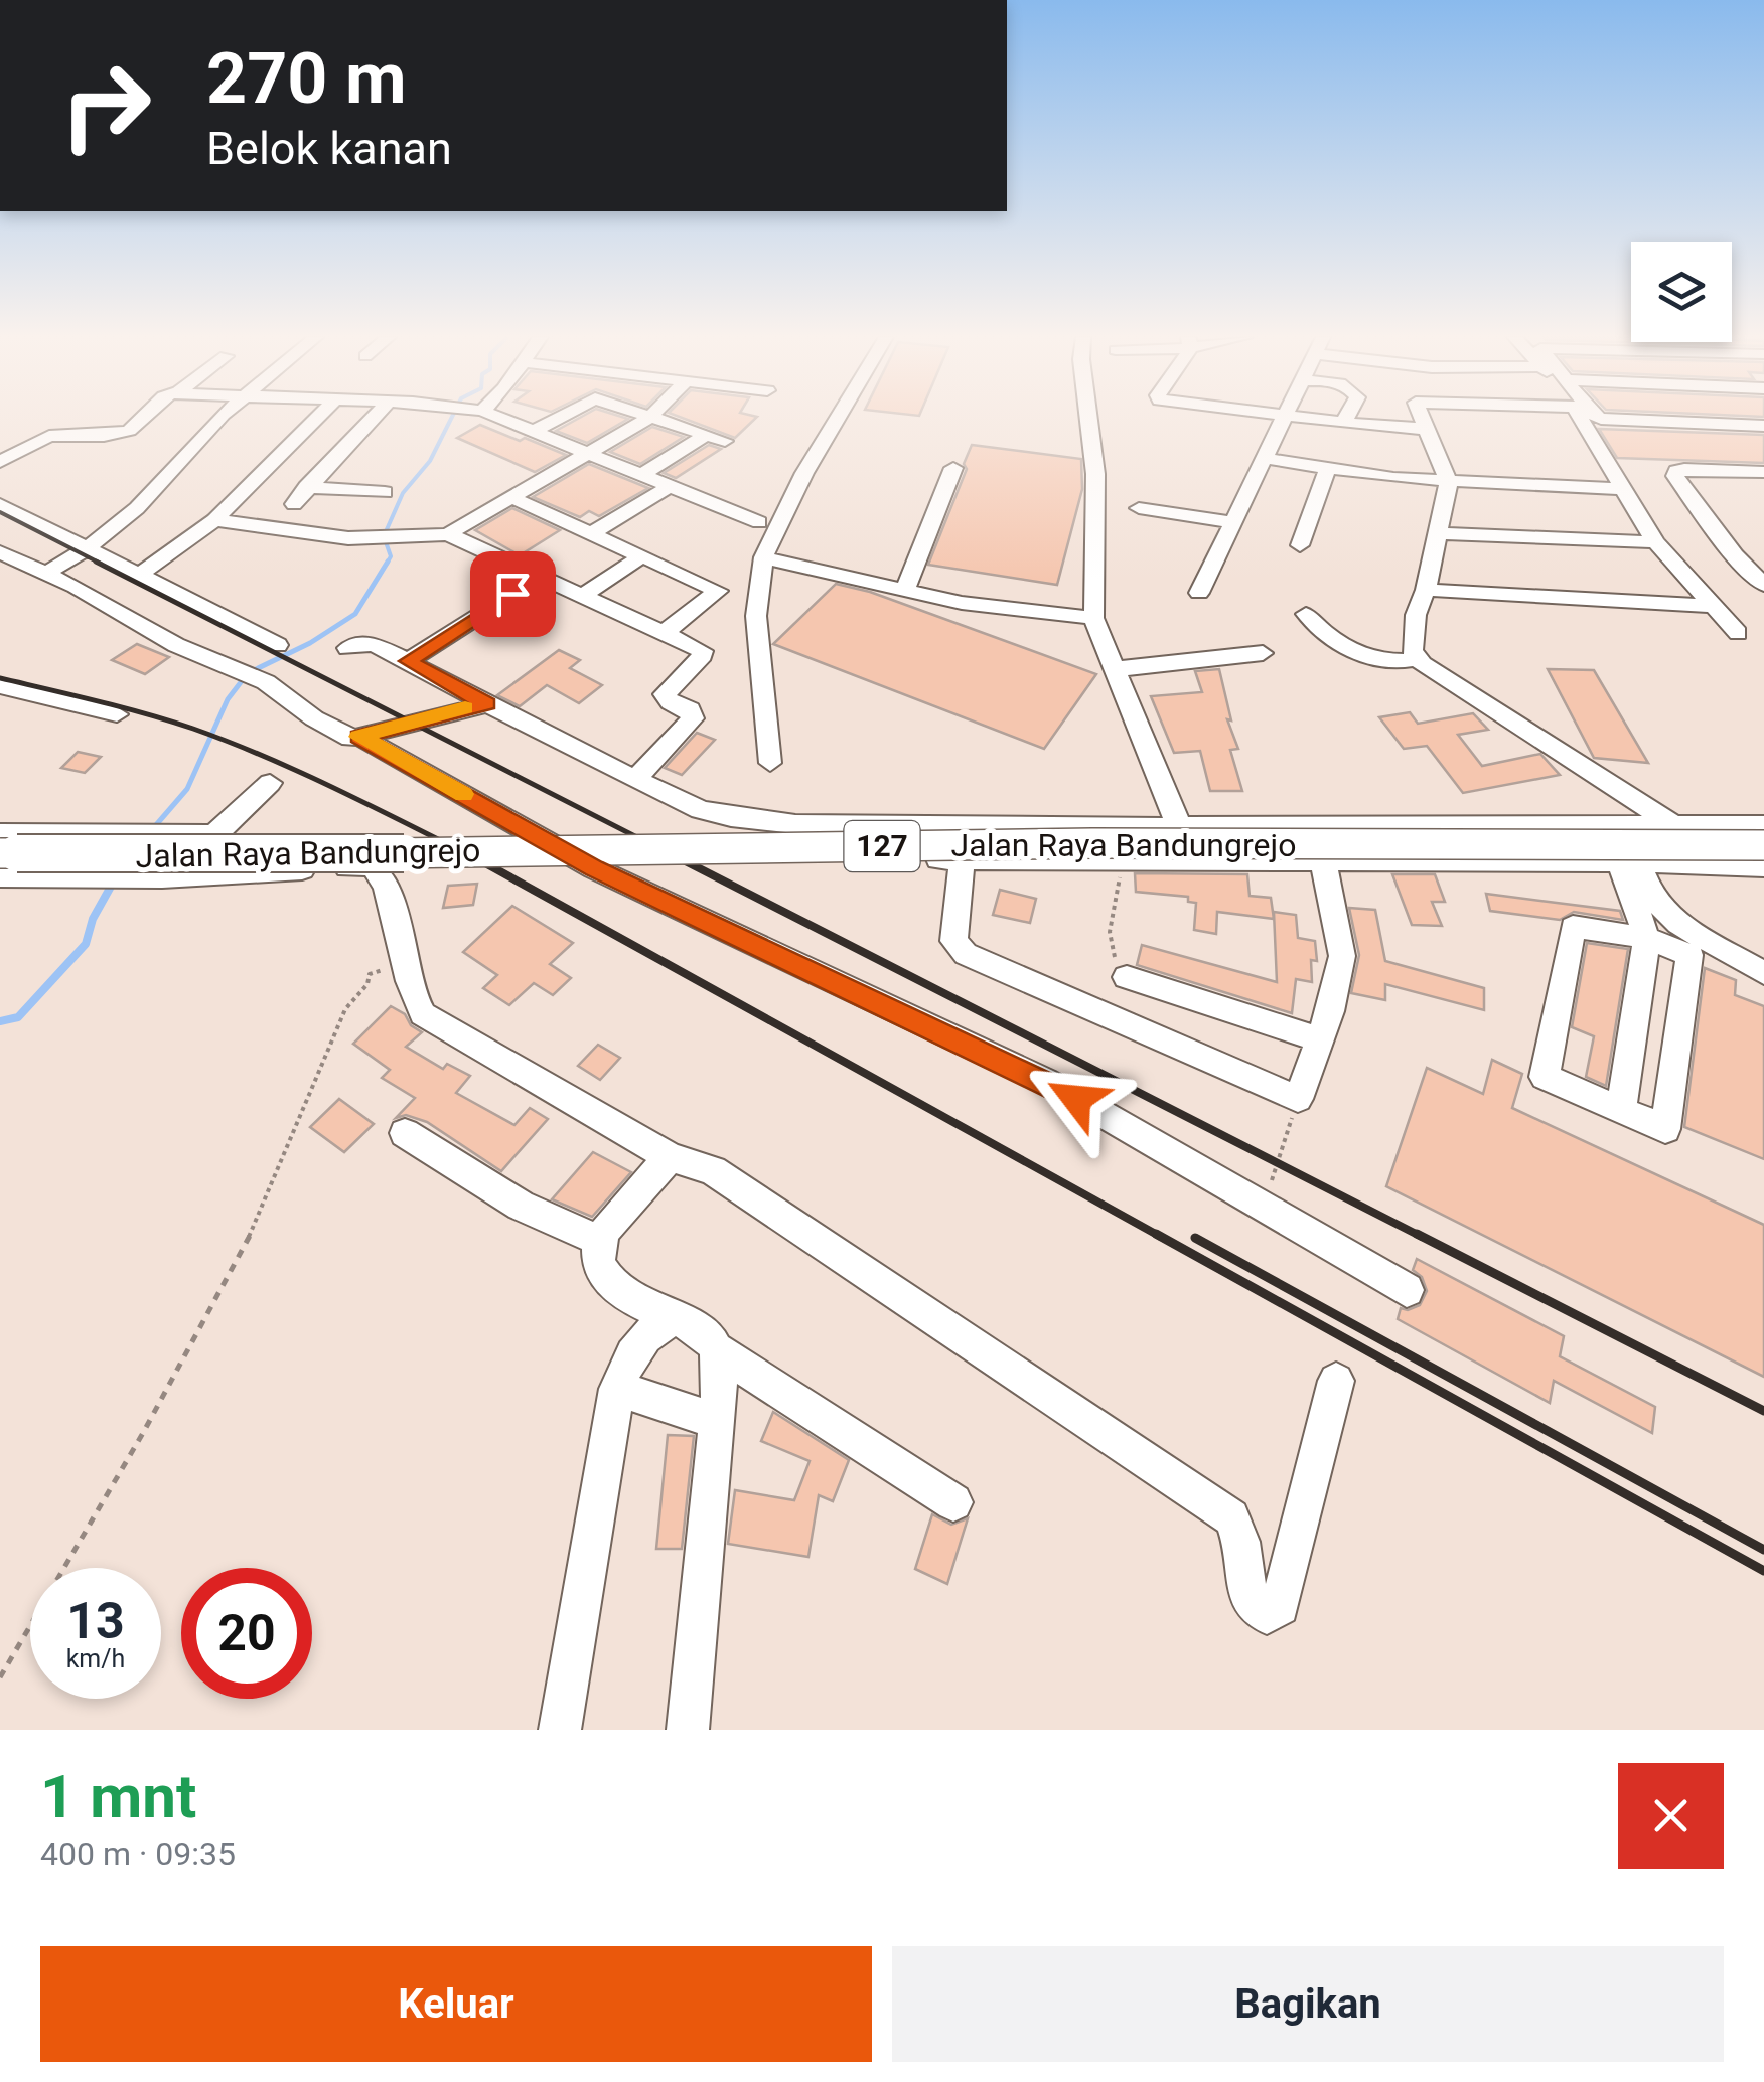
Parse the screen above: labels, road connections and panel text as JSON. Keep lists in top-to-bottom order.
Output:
{
  "streets": {
    "main road": ["Jalan Raya Bandungrejo", "127"]
  },
  "page": {
    "turn": ["270 m", "Belok kanan"],
    "speed": "13 km/h",
    "limit": "20",
    "heading": ["1 mnt", "400 m · 09:35"],
    "buttons": ["Keluar", "Bagikan"]
  }
}
